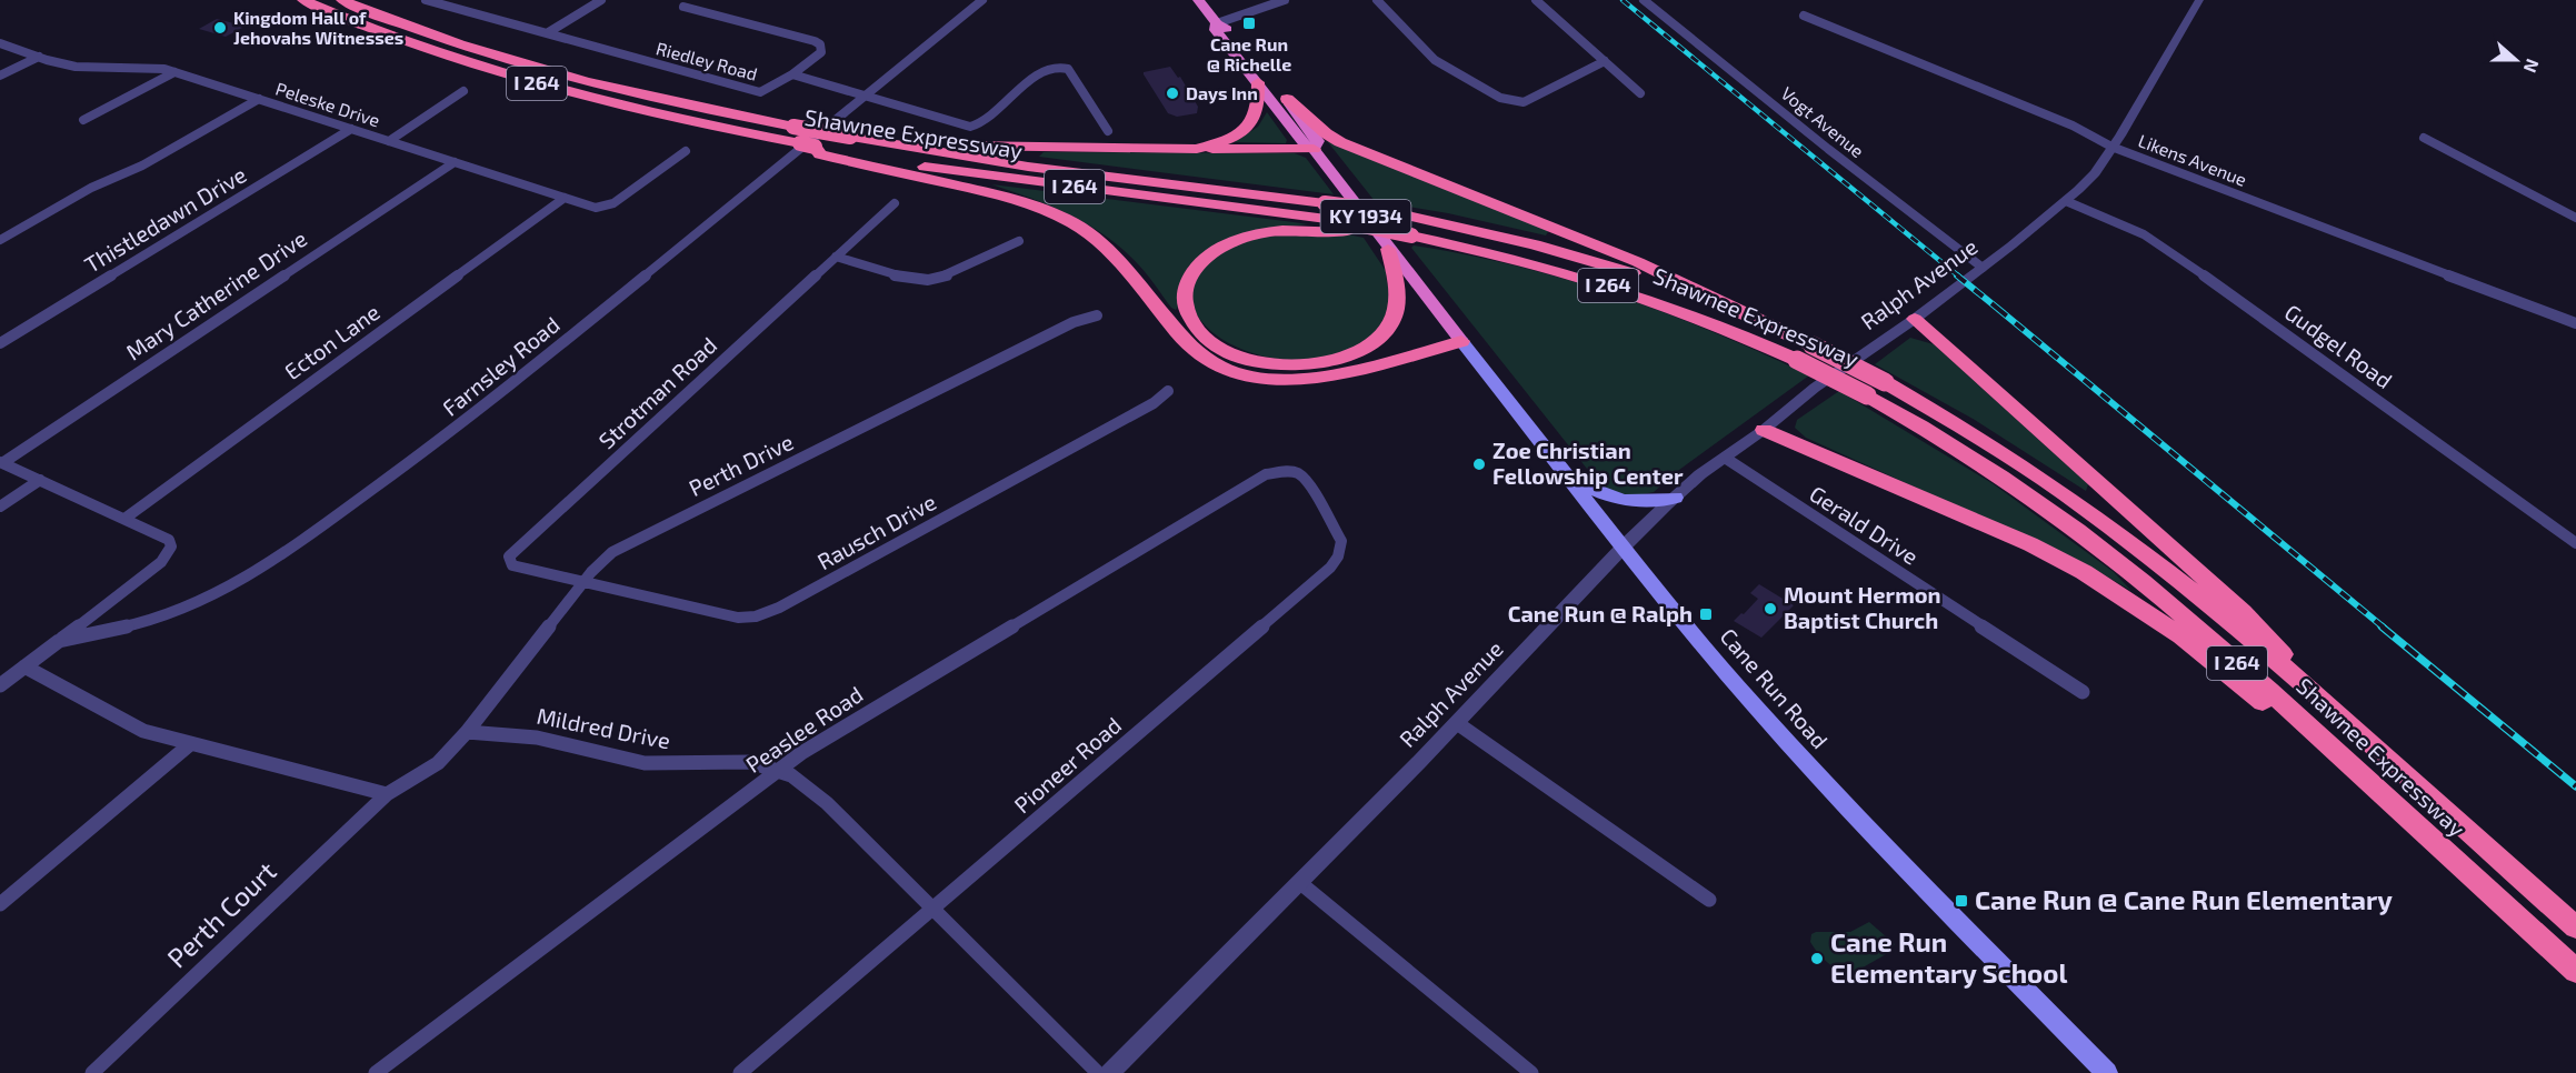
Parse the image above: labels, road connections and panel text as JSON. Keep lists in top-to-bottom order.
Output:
{
  "streets": {
    "highway": [
      "I 264",
      "Shawnee Expressway",
      "KY 1934",
      "Cane Run Road"
    ],
    "street": [
      "Riedley Road",
      "Peleske Drive",
      "Vogt Avenue",
      "Likens Avenue",
      "Thistledawn Drive",
      "Ralph Avenue",
      "Mary Catherine Drive",
      "Ecton Lane",
      "Gudgel Road",
      "Farnsley Road",
      "Strotman Road",
      "Perth Drive",
      "Gerald Drive",
      "Rausch Drive",
      "Mildred Drive",
      "Peaslee Road",
      "Pioneer Road",
      "Perth Court"
    ]
  },
  "crossings": [
    ["Peleske Drive", "Thistledawn Drive"],
    ["Peleske Drive", "Mary Catherine Drive"],
    ["Peleske Drive", "Ecton Lane"],
    ["Vogt Avenue", "Ralph Avenue"],
    ["Likens Avenue", "Ralph Avenue"],
    ["Ralph Avenue", "Gudgel Road"],
    ["Ralph Avenue", "Gerald Drive"],
    ["Ralph Avenue", "Cane Run Road"],
    ["Strotman Road", "Perth Drive"],
    ["Strotman Road", "Rausch Drive"],
    ["Perth Drive", "Rausch Drive"],
    ["Perth Drive", "Mildred Drive"],
    ["Mildred Drive", "Peaslee Road"],
    ["Mildred Drive", "Pioneer Road"],
    ["Peaslee Road", "Pioneer Road"]
  ],
  "places": {
    "transit": ["Cane Run @ Richelle", "Cane Run @ Ralph", "Cane Run @ Cane Run Elementary"],
    "other": [
      "Kingdom Hall of Jehovahs Witnesses",
      "Days Inn",
      "Zoe Christian Fellowship Center",
      "Mount Hermon Baptist Church",
      "Cane Run Elementary School"
    ]
  },
  "north": "right"
}
